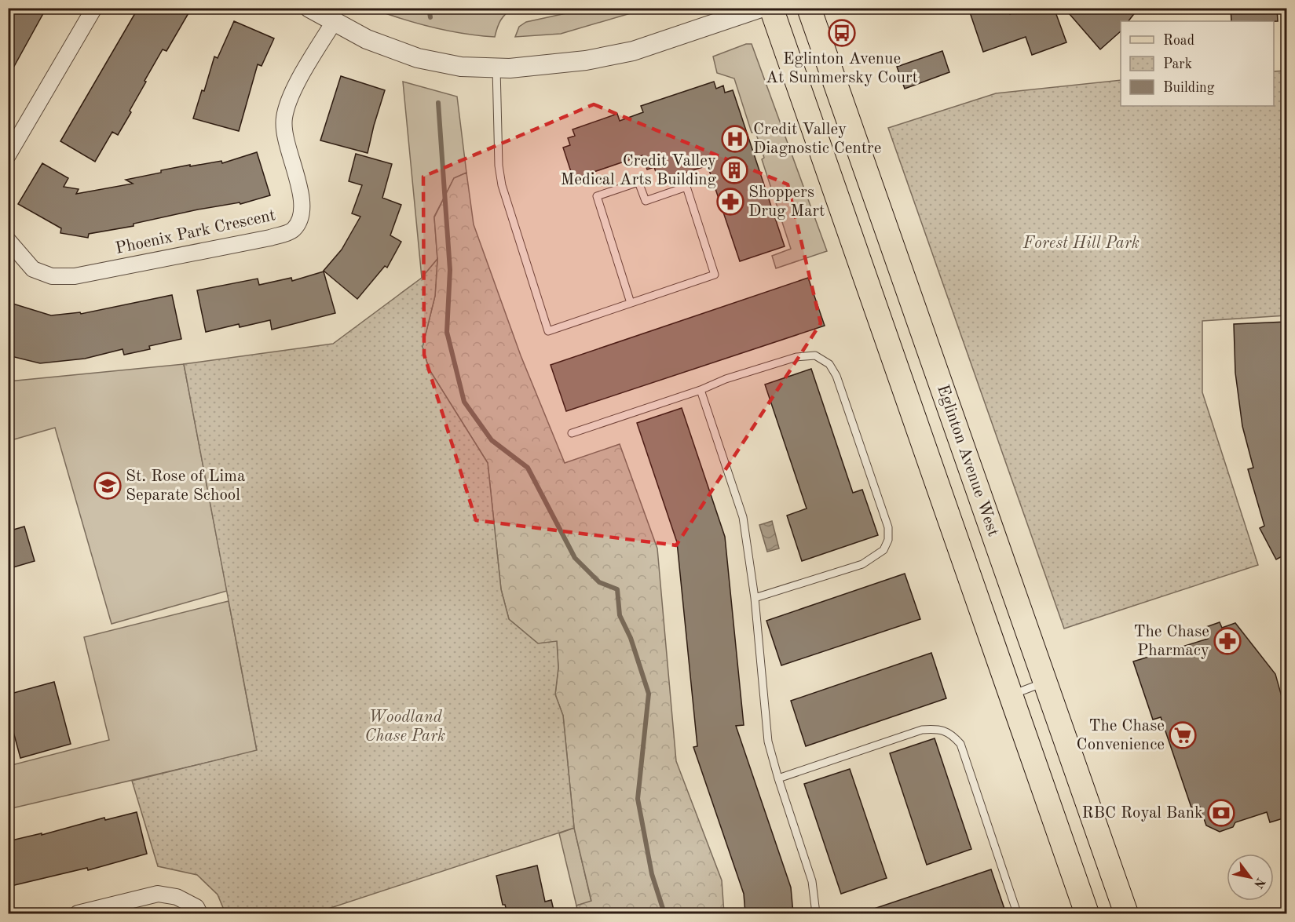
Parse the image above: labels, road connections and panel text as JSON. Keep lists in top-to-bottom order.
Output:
{
  "streets": {
    "main road": ["Eglinton Avenue West"],
    "street": ["Phoenix Park Crescent"]
  },
  "parks": ["Forest Hill Park", "Woodland Chase Park"],
  "places": {
    "bus stop": ["Eglinton Avenue At Summersky Court"],
    "hospital": ["Credit Valley Diagnostic Centre"],
    "building": ["Credit Valley Medical Arts Building"],
    "pharmacy": ["Shoppers Drug Mart", "The Chase Pharmacy"],
    "school or university": ["St. Rose of Lima Separate School"],
    "supermarket": ["The Chase Convenience"],
    "bank": ["RBC Royal Bank"]
  },
  "legend": ["Road", "Park", "Building"],
  "north": "bottom right"
}
